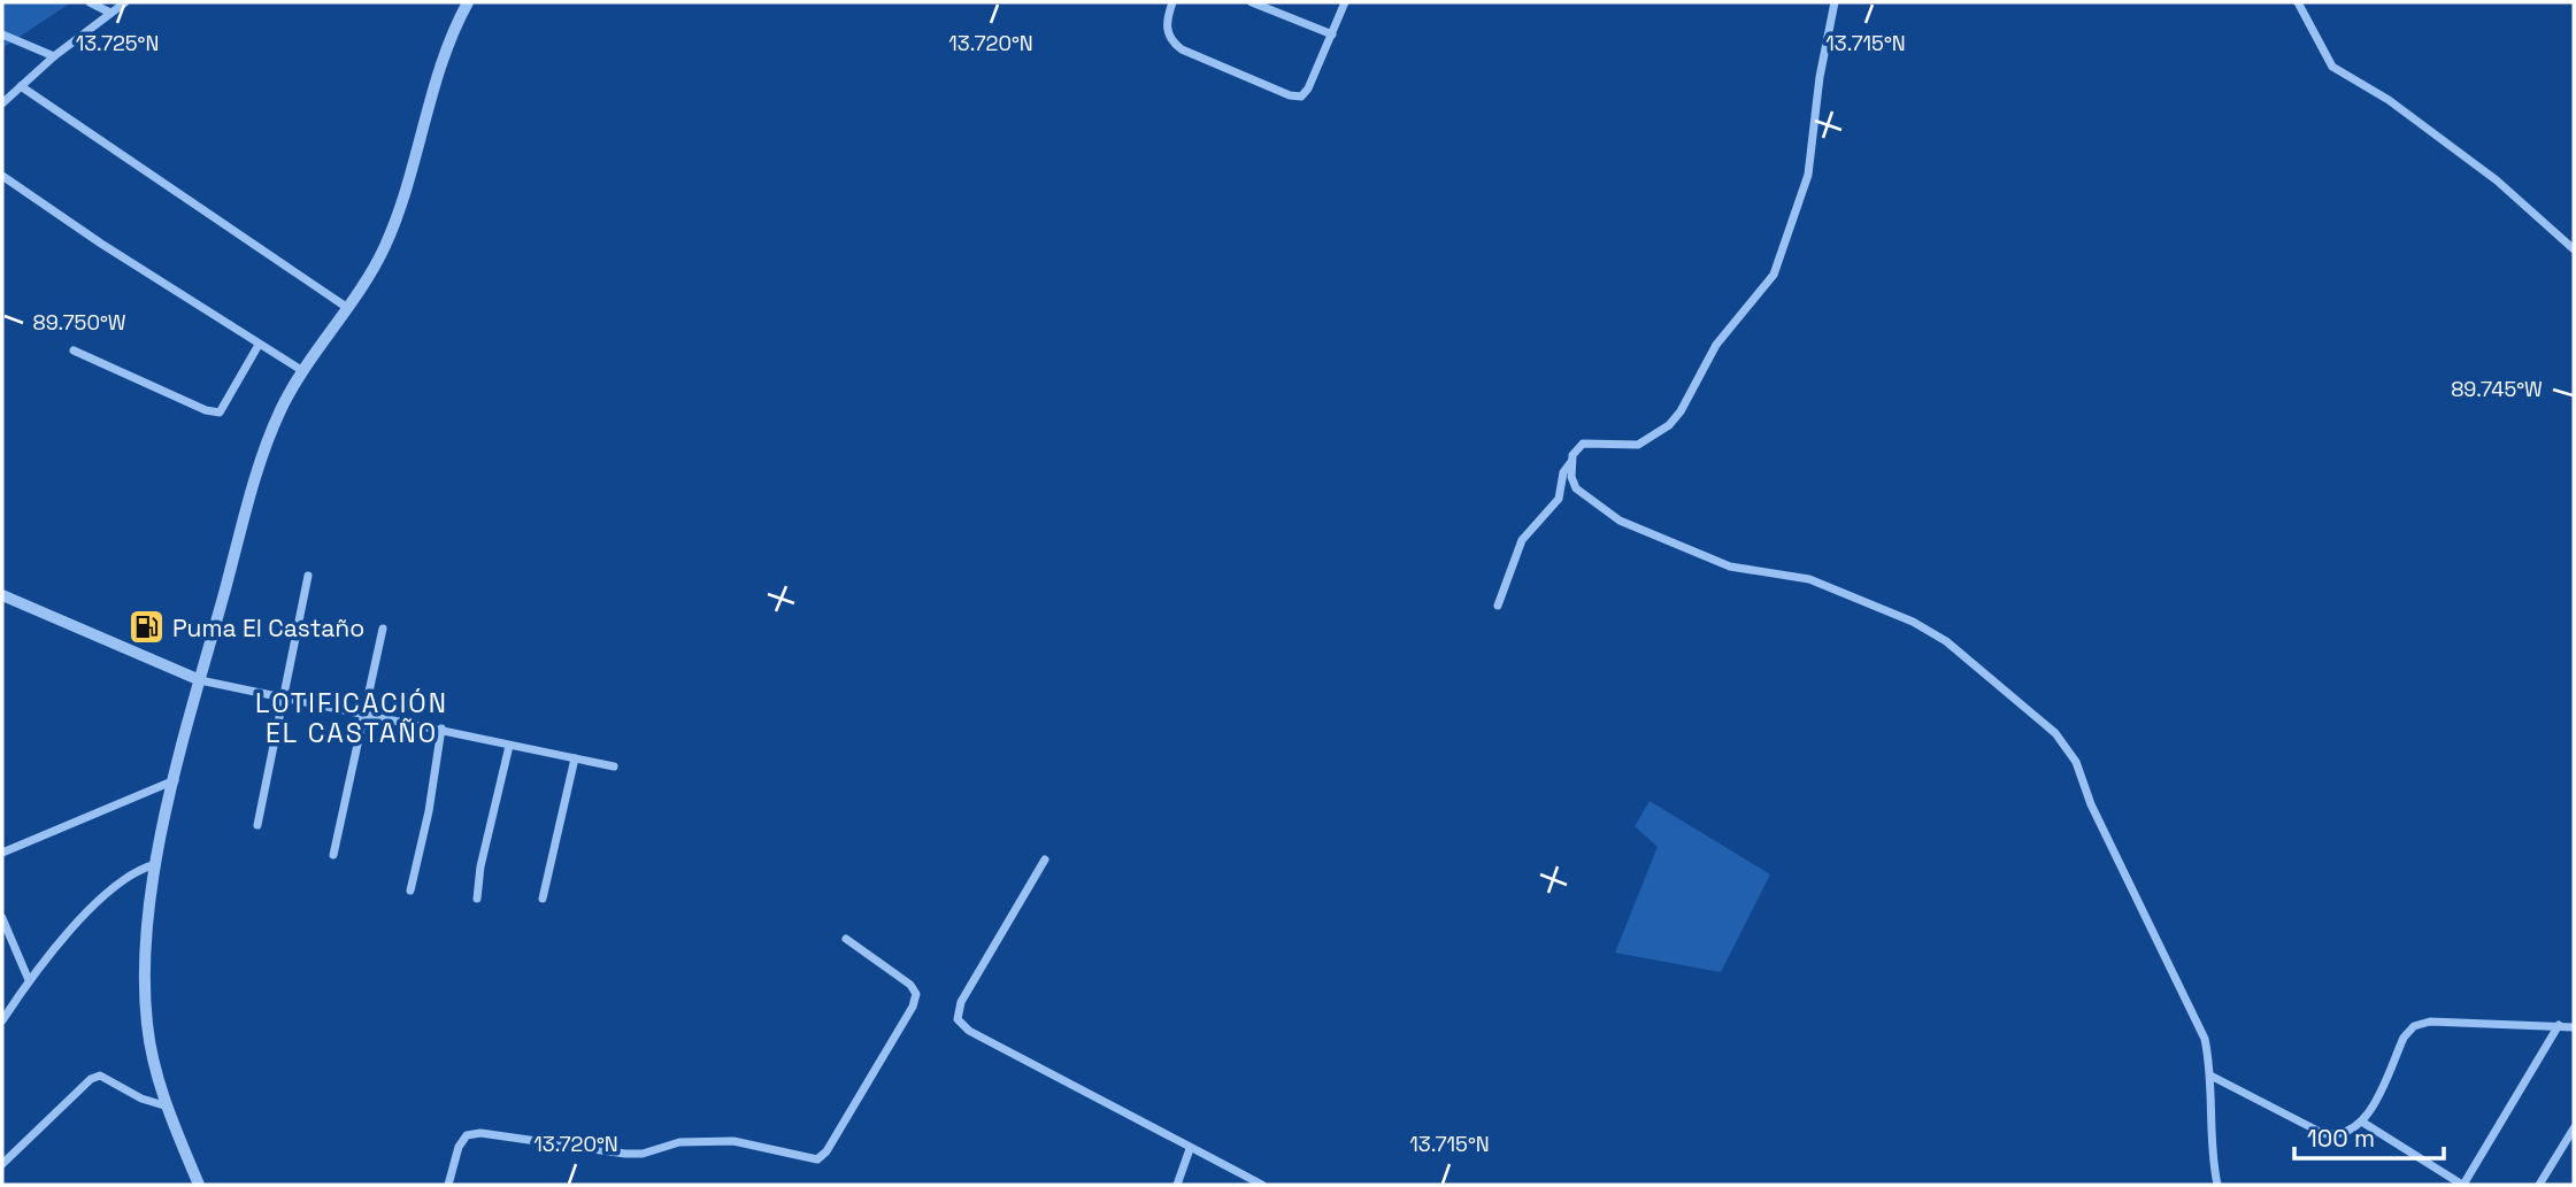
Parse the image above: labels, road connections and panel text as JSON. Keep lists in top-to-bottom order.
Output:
{
  "districts": ["LOTIFICACIÓN EL CASTAÑO"],
  "places": {
    "fuel station": ["Puma El Castaño"]
  },
  "scale_bar": "100 m",
  "coordinates": [
    "13.725°N",
    "13.720°N",
    "13.715°N",
    "89.750°W",
    "89.745°W"
  ]
}
